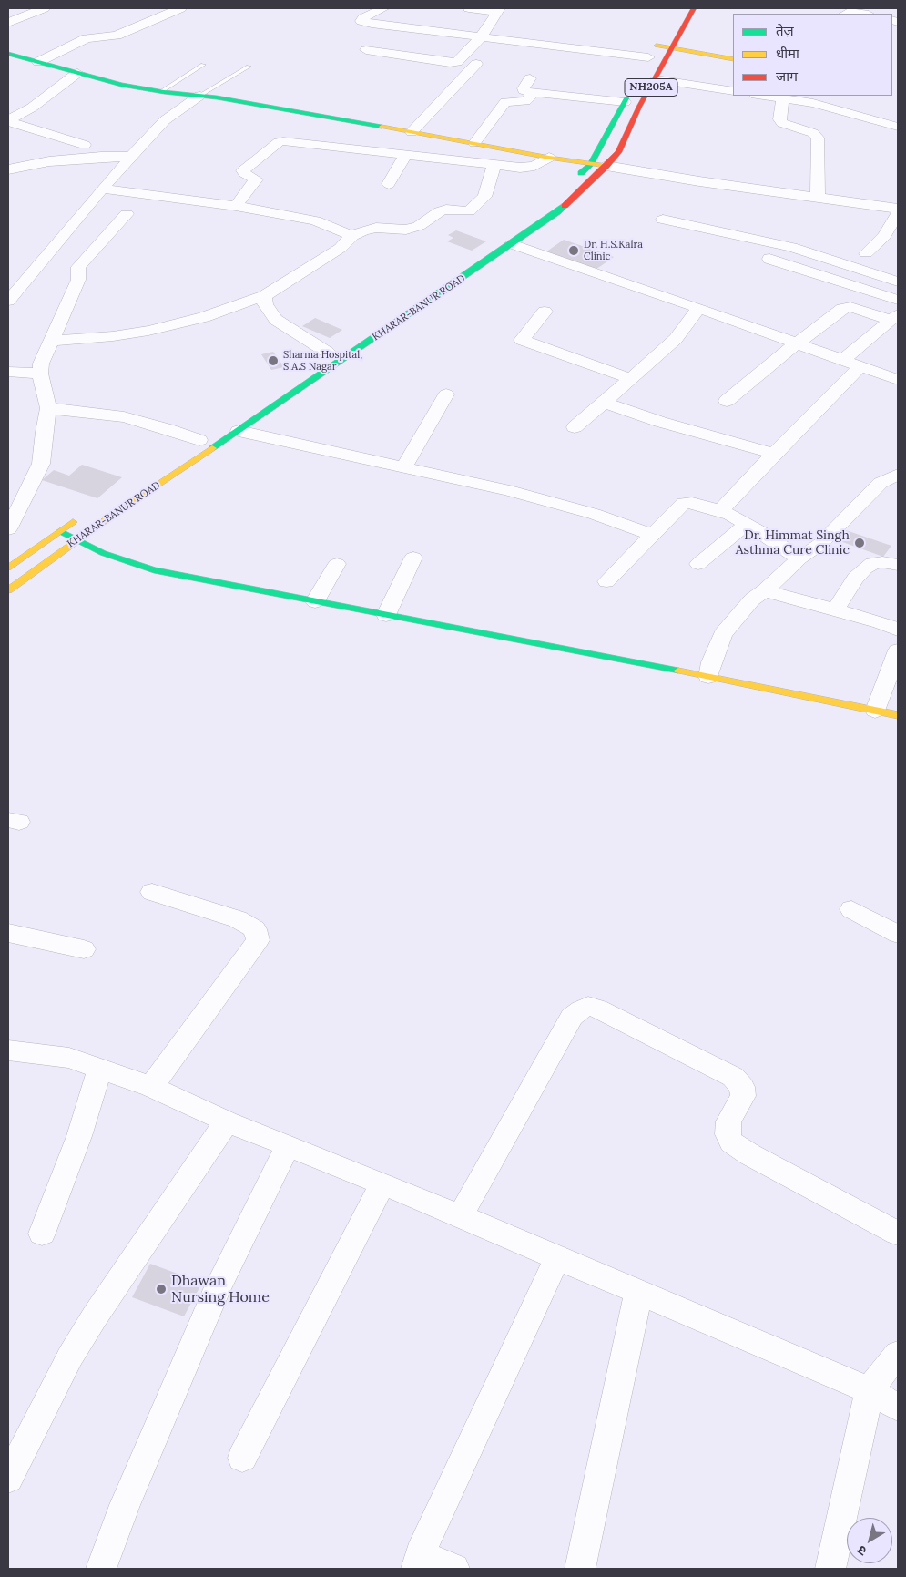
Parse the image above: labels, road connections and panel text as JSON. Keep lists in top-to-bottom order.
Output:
{
  "streets": {
    "main road": ["NH205A", "KHARAR-BANUR ROAD"]
  },
  "places": [
    "Dr. H.S.Kalra Clinic",
    "Sharma Hospital, S.A.S Nagar",
    "Dr. Himmat Singh Asthma Cure Clinic",
    "Dhawan Nursing Home"
  ],
  "legend": ["तेज़", "धीमा", "जाम"],
  "north": "bottom left"
}
